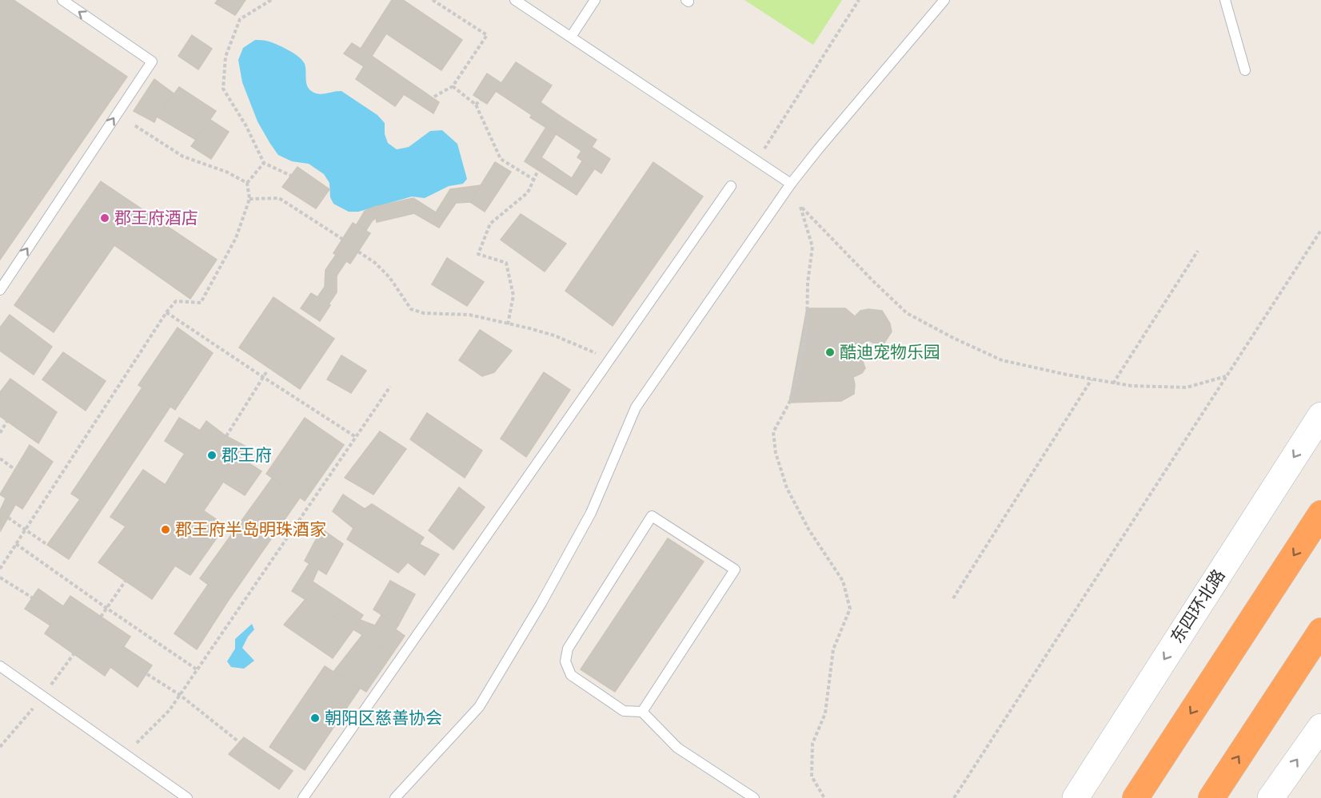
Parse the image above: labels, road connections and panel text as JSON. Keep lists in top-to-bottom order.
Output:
{
  "streets": {
    "street": ["东四环北路"]
  },
  "one_way": ["东四环北路"],
  "places": [
    "郡王府酒店",
    "酷迪宠物乐园",
    "郡王府",
    "郡王府半岛明珠酒家",
    "朝阳区慈善协会"
  ]
}
